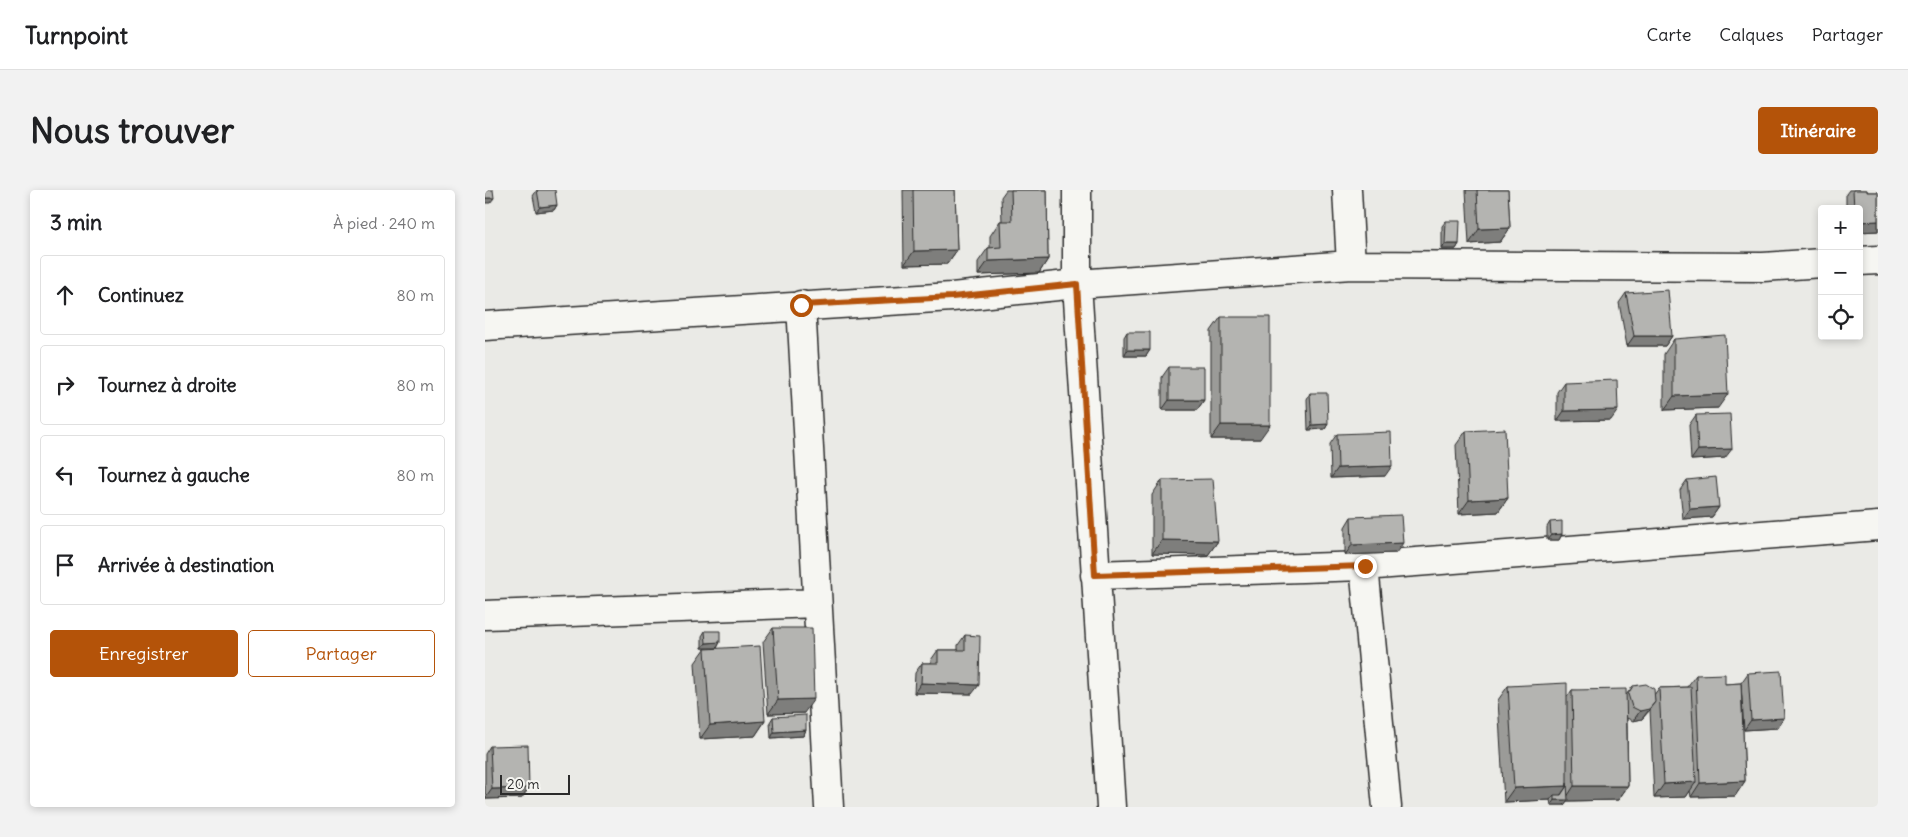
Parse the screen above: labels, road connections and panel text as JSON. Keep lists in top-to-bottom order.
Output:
{
  "scale_bar": "20 m",
  "page": {
    "header": "Turnpoint",
    "nav": ["Carte", "Calques", "Partager"],
    "buttons": [
      "Itinéraire",
      ["Enregistrer", "Partager"]
    ],
    "title": "Nous trouver",
    "heading": ["3 min", "À pied · 240 m"],
    "map_buttons": ["+", "−"],
    "list": [
      ["Continuez", "80 m"],
      ["Tournez à droite", "80 m"],
      ["Tournez à gauche", "80 m"],
      "Arrivée à destination"
    ],
    "scale": "20 m"
  }
}
